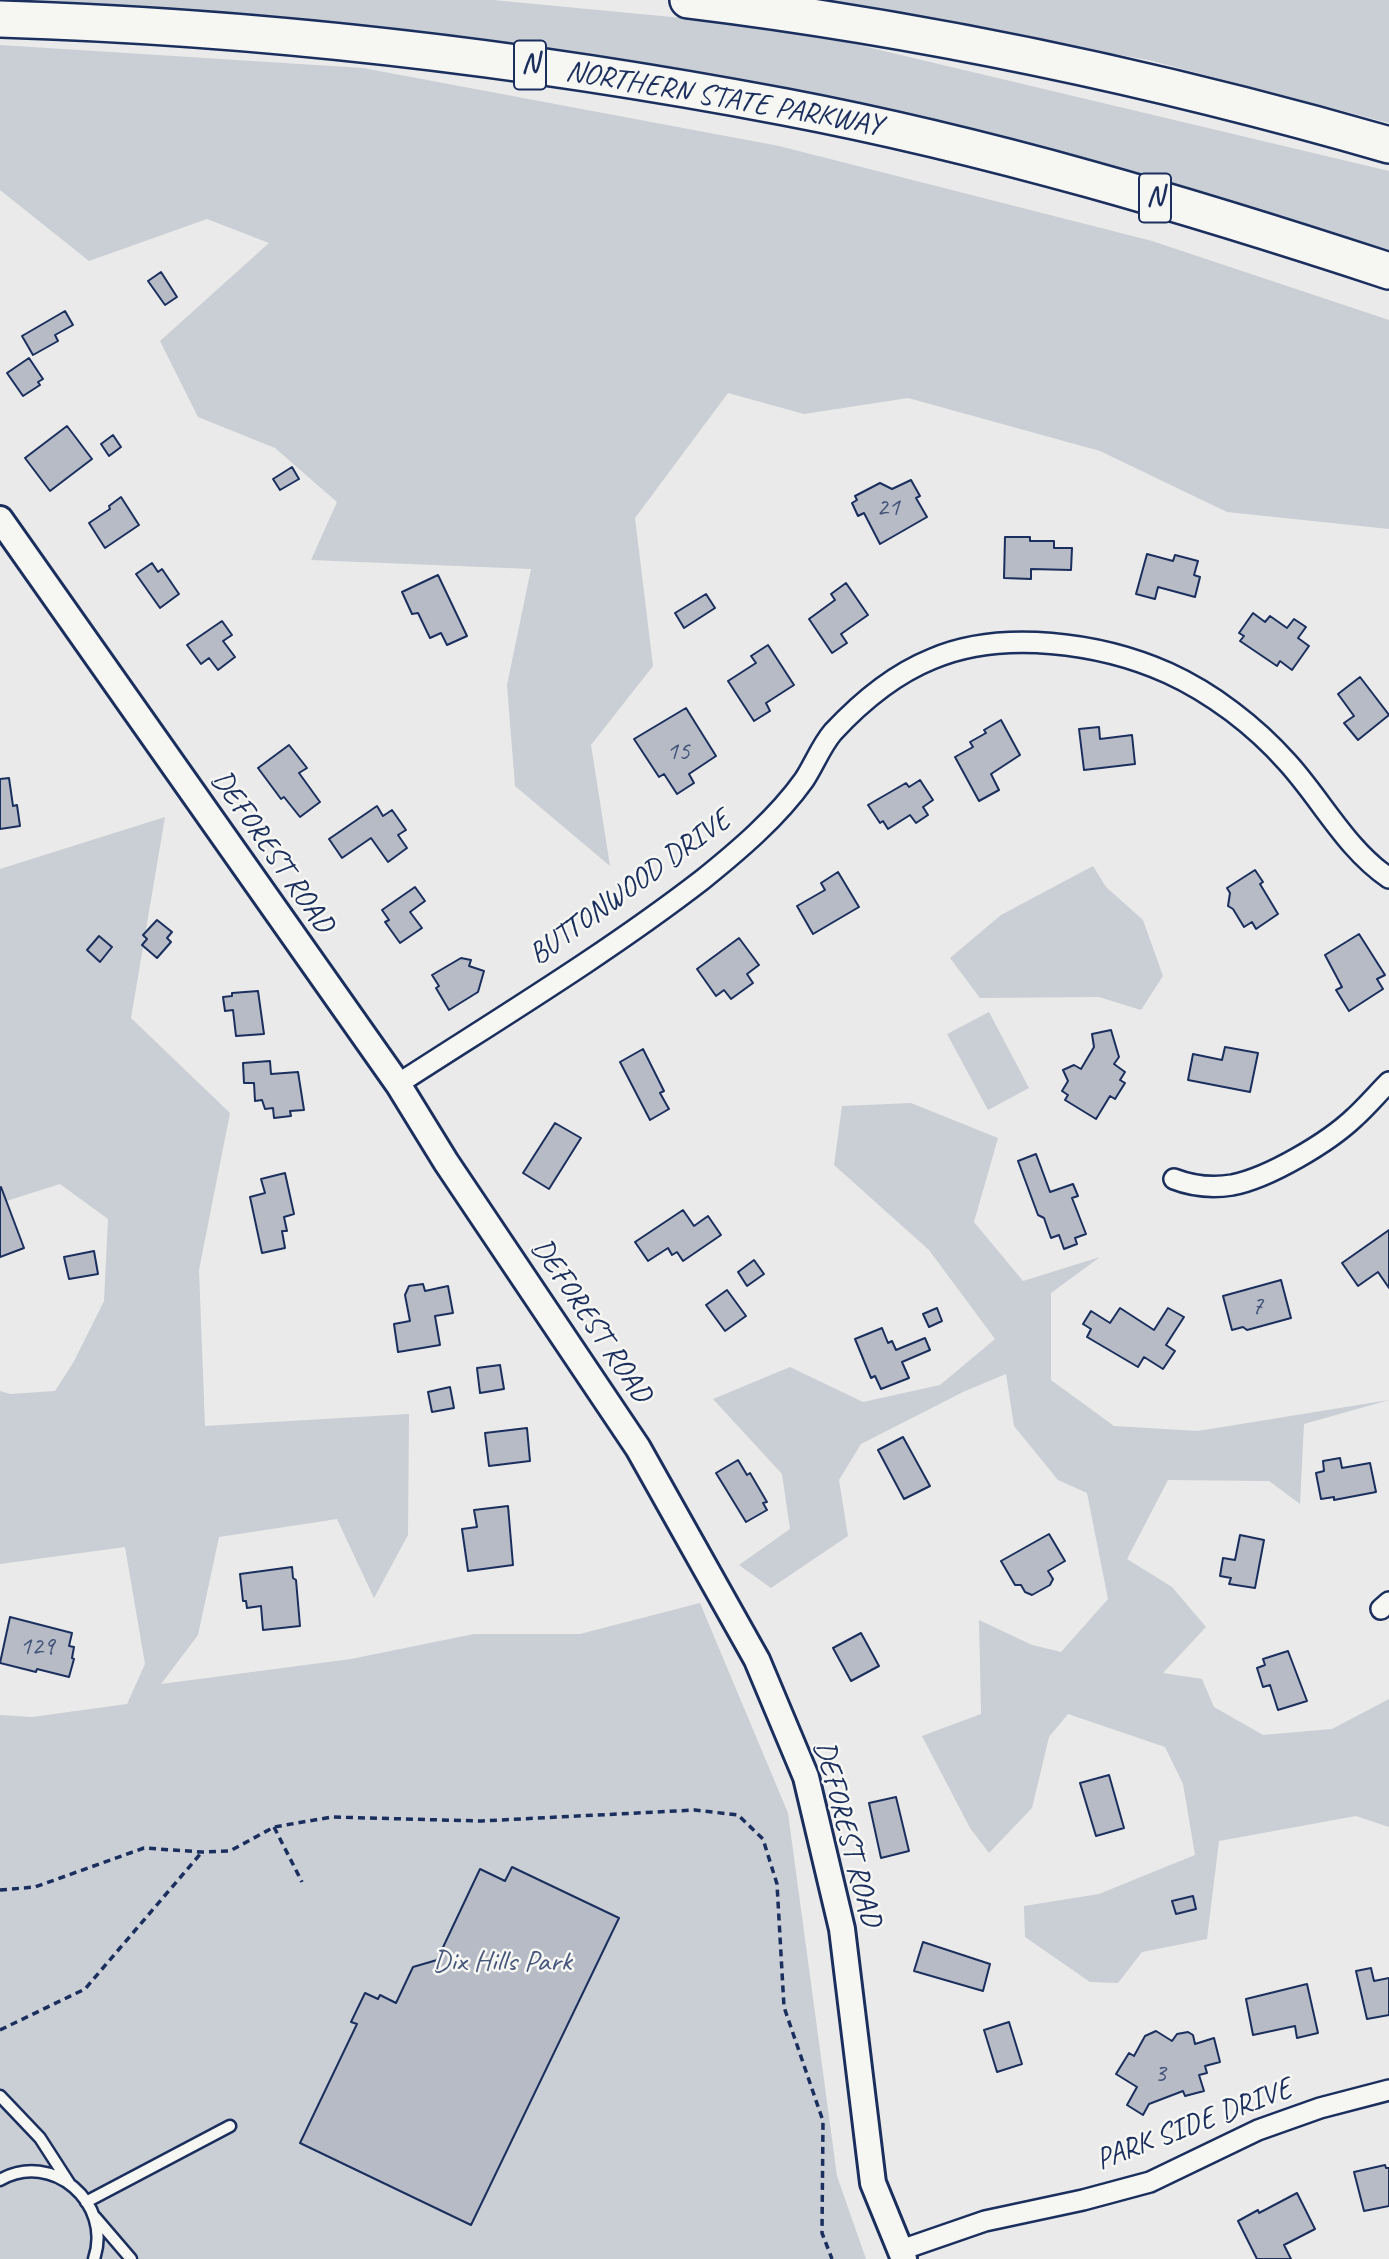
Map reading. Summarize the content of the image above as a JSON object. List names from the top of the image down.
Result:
{
  "streets": {
    "highway": ["N", "NORTHERN STATE PARKWAY"],
    "street": ["DEFOREST ROAD", "BUTTONWOOD DRIVE", "PARK SIDE DRIVE"]
  },
  "crossings": [
    ["DEFOREST ROAD", "BUTTONWOOD DRIVE"],
    ["DEFOREST ROAD", "PARK SIDE DRIVE"]
  ],
  "parks": ["Dix Hills Park"],
  "house_numbers": [
    "21",
    "15",
    "7",
    "129",
    "3"
  ]
}
